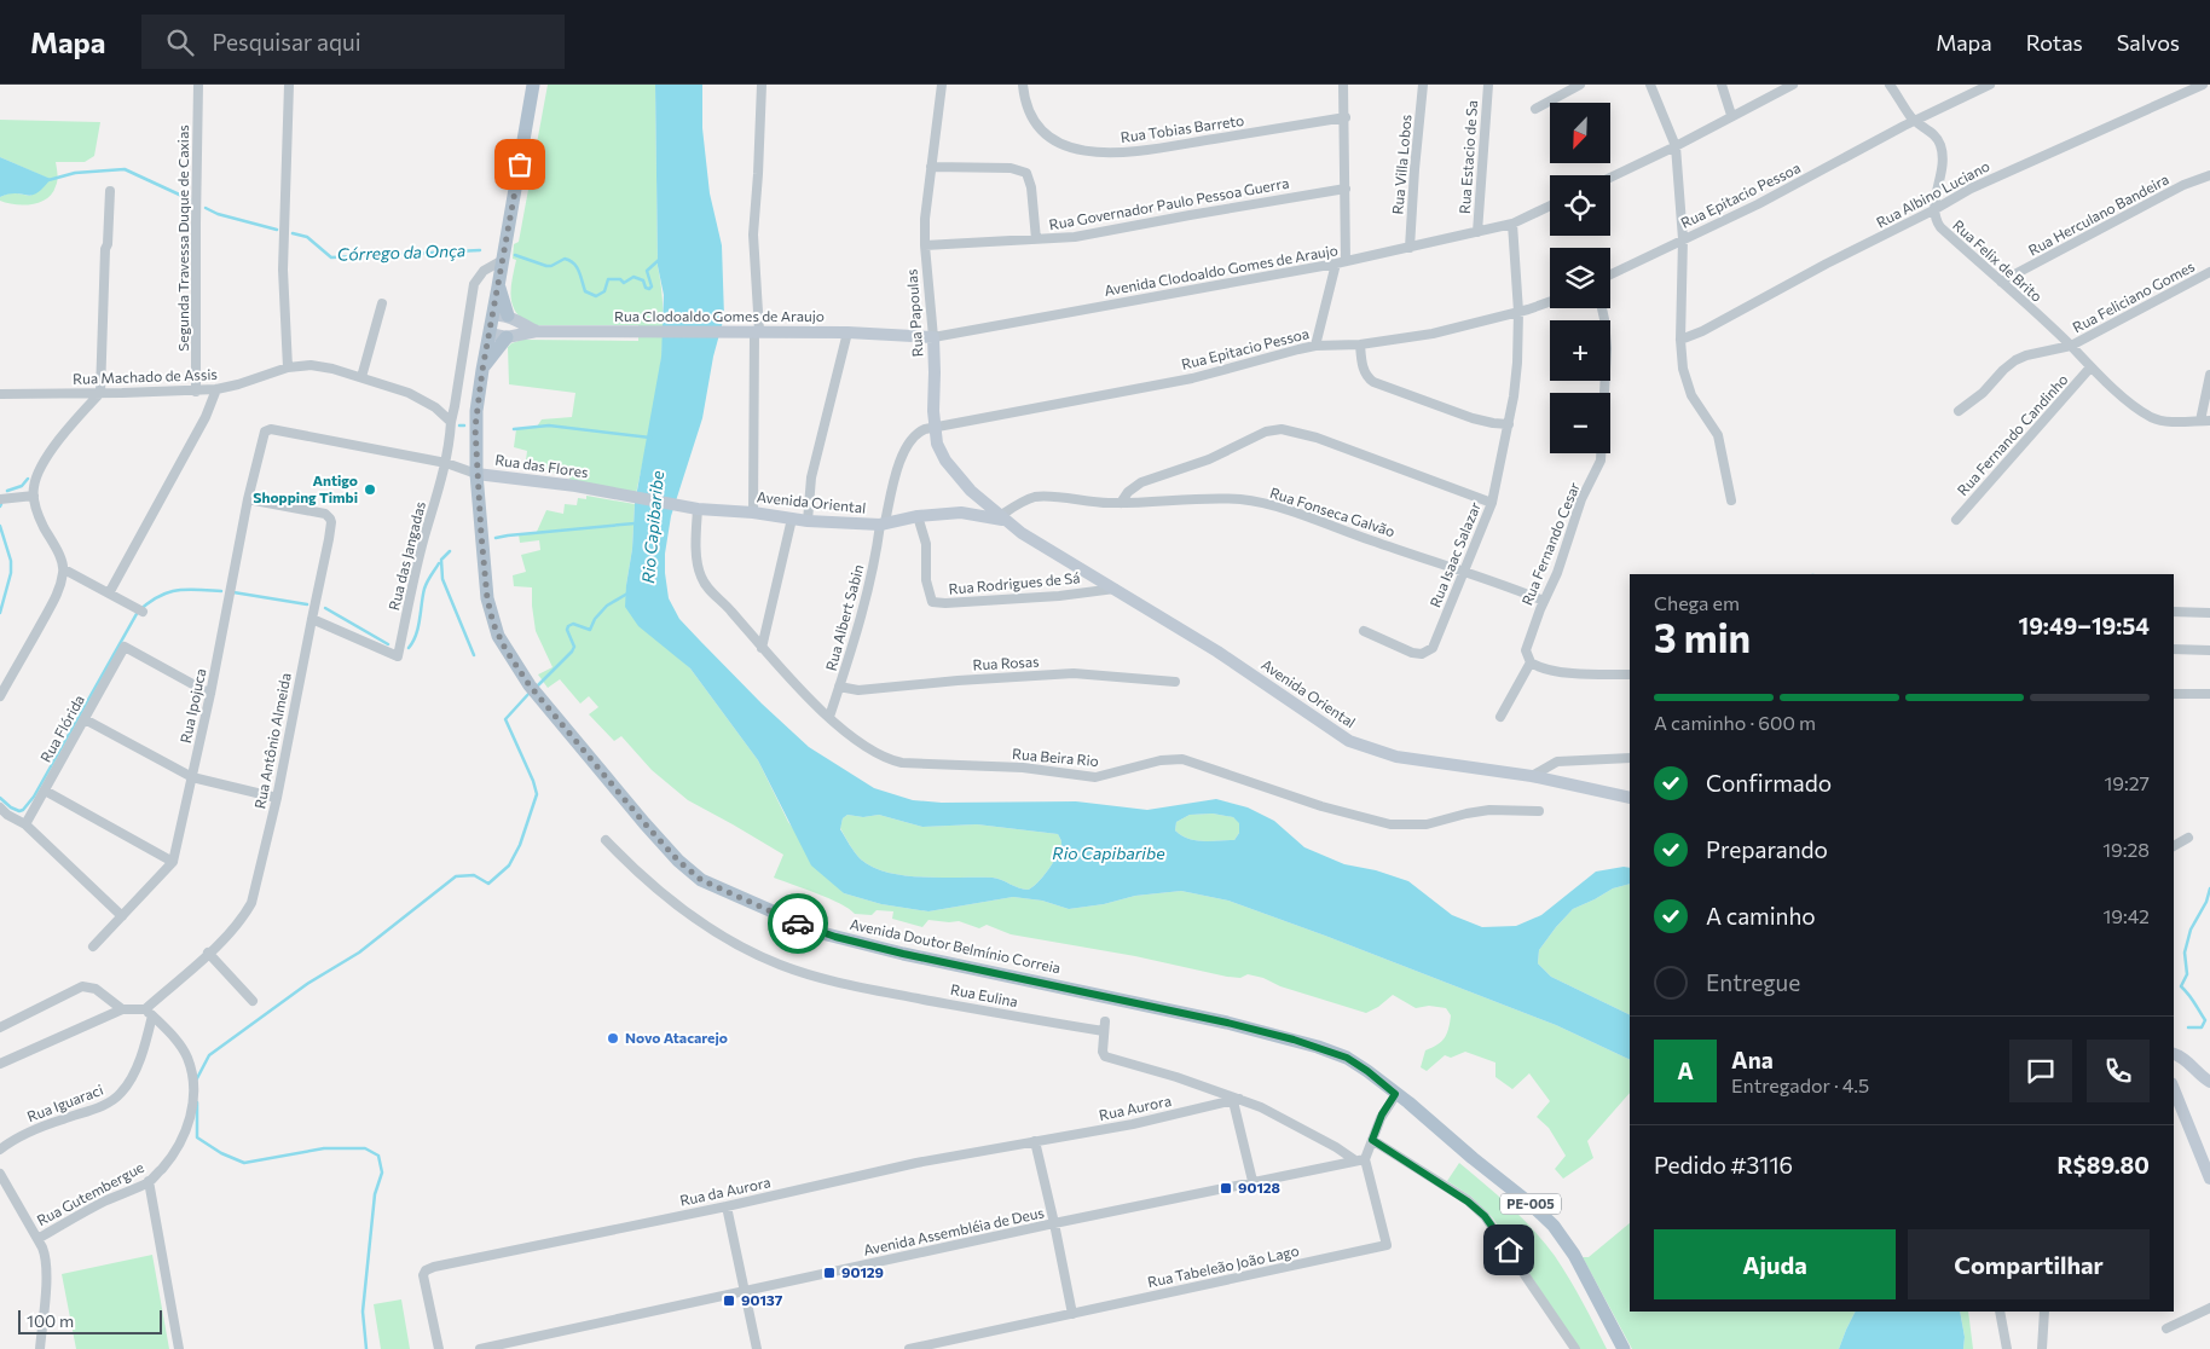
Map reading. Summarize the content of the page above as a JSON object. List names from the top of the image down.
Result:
{
  "streets": {
    "main road": ["Avenida Doutor Belmínio Correia", "PE-005"],
    "street": [
      "Rua Tobias Barreto",
      "Rua Estacio de Sa",
      "Rua Villa Lobos",
      "Rua Albino Luciano",
      "Rua Epitacio Pessoa",
      "Rua Governador Paulo Pessoa Guerra",
      "Rua Herculano Bandeira",
      "Segunda Travessa Duque de Caxias",
      "Rua Felix de Brito",
      "Avenida Clodoaldo Gomes de Araujo",
      "Rua Feliciano Gomes",
      "Rua Papoulas",
      "Rua Clodoaldo Gomes de Araujo",
      "Rua Machado de Assis",
      "Rua Fernando Candinho",
      "Rua das Flores",
      "Avenida Oriental",
      "Rua Fonseca Galvão",
      "Rua Fernando Cesar",
      "Rua Isaac Salazar",
      "Rua das Jangadas",
      "Rua Rodrigues de Sá",
      "Rua Albert Sabin",
      "Rua Rosas",
      "Rua Ipojuca",
      "Rua Flórida",
      "Rua Antônio Almeida",
      "Rua Beira Rio",
      "Rua Eulina",
      "Rua Iguaraci",
      "Rua Aurora",
      "Rua da Aurora",
      "Rua Gutembergue",
      "Avenida Assembléia de Deus",
      "Rua Tabeleão João Lago"
    ]
  },
  "crossings": [
    ["Rua Estacio de Sa", "Avenida Clodoaldo Gomes de Araujo"],
    ["Rua Villa Lobos", "Avenida Clodoaldo Gomes de Araujo"],
    ["Rua Albino Luciano", "Rua Felix de Brito"],
    ["Rua Epitacio Pessoa", "Rua Papoulas"],
    ["Rua Epitacio Pessoa", "Avenida Oriental"],
    ["Rua Epitacio Pessoa", "Rua Isaac Salazar"],
    ["Rua Epitacio Pessoa", "Rua Albert Sabin"],
    ["Rua Governador Paulo Pessoa Guerra", "Rua Papoulas"],
    ["Rua Herculano Bandeira", "Rua Felix de Brito"],
    ["Segunda Travessa Duque de Caxias", "Rua Machado de Assis"],
    ["Rua Felix de Brito", "Rua Feliciano Gomes"],
    ["Rua Felix de Brito", "Rua Fernando Candinho"],
    ["Avenida Clodoaldo Gomes de Araujo", "Rua Papoulas"],
    ["Avenida Clodoaldo Gomes de Araujo", "Rua Clodoaldo Gomes de Araujo"],
    ["Avenida Clodoaldo Gomes de Araujo", "Rua Isaac Salazar"],
    ["Rua Papoulas", "Rua Clodoaldo Gomes de Araujo"],
    ["Rua Papoulas", "Avenida Oriental"],
    ["Rua Papoulas", "Rua Fonseca Galvão"],
    ["Rua das Flores", "Avenida Oriental"],
    ["Rua das Flores", "Rua das Jangadas"],
    ["Rua das Flores", "Rua Ipojuca"],
    ["Rua das Flores", "Rua Beira Rio"],
    ["Rua das Flores", "Avenida Doutor Belmínio Correia"],
    ["Avenida Oriental", "Rua Fonseca Galvão"],
    ["Avenida Oriental", "Rua Rodrigues de Sá"],
    ["Avenida Oriental", "Rua Albert Sabin"],
    ["Avenida Oriental", "Rua Beira Rio"],
    ["Rua Fonseca Galvão", "Rua Fernando Cesar"],
    ["Rua Fonseca Galvão", "Rua Isaac Salazar"],
    ["Rua das Jangadas", "Rua Antônio Almeida"],
    ["Rua Albert Sabin", "Rua Rosas"],
    ["Rua Albert Sabin", "Rua Beira Rio"],
    ["Rua Ipojuca", "Rua Flórida"],
    ["Rua Ipojuca", "Rua Antônio Almeida"],
    ["Rua Antônio Almeida", "Rua Iguaraci"],
    ["Rua Antônio Almeida", "Rua Gutembergue"],
    ["Avenida Doutor Belmínio Correia", "PE-005"],
    ["Rua Eulina", "Rua Aurora"],
    ["Rua Eulina", "Avenida Assembléia de Deus"],
    ["Rua Eulina", "Rua Tabeleão João Lago"],
    ["Rua Iguaraci", "Rua Gutembergue"],
    ["Rua Aurora", "Rua da Aurora"],
    ["Avenida Assembléia de Deus", "Rua Tabeleão João Lago"]
  ],
  "water": ["Córrego da Onça", "Rio Capibaribe"],
  "places": {
    "other": ["Antigo Shopping Timbi", "Novo Atacarejo"],
    "transit": ["90128", "90129", "90137"]
  },
  "scale_bar": "100 m",
  "north": "bottom left",
  "page": {
    "header": "Mapa",
    "search": "Pesquisar aqui",
    "nav": ["Mapa", "Rotas", "Salvos"],
    "map_buttons": ["+", "−"],
    "heading": ["3 min", "Chega em", "19:49–19:54"],
    "panel": [
      "Ana",
      "Entregador · 4.5",
      "Pedido #3116",
      "R$89.80"
    ],
    "bar": "A caminho · 600 m",
    "list": [
      ["Confirmado", "19:27"],
      ["Preparando", "19:28"],
      ["A caminho", "19:42"],
      "Entregue"
    ],
    "round": "A",
    "buttons": ["Ajuda", "Compartilhar"],
    "scale": "100 m"
  }
}
